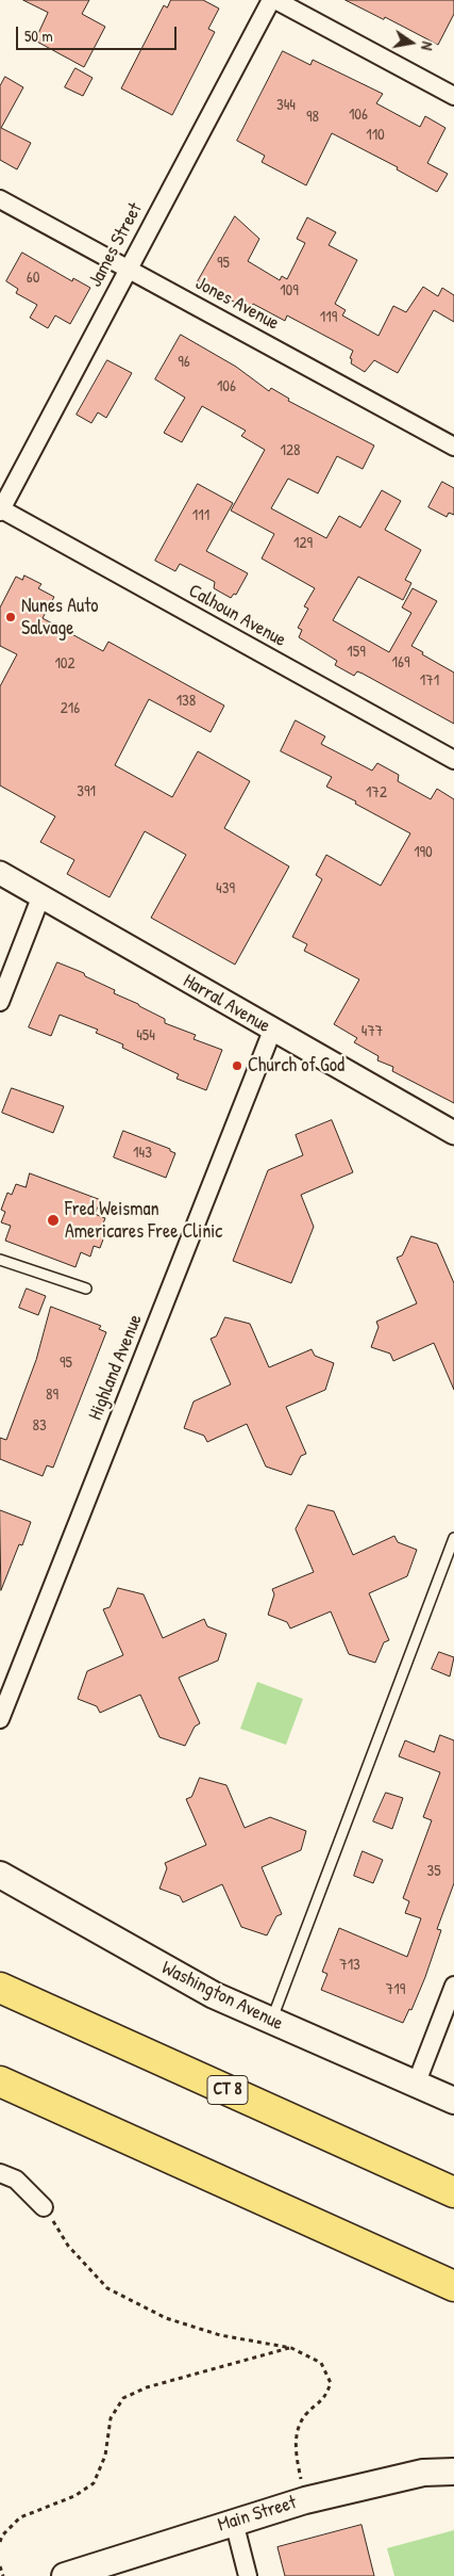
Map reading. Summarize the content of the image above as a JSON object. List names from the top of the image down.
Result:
{
  "streets": {
    "highway": ["CT 8"],
    "main road": ["Washington Avenue", "Main Street"],
    "street": [
      "James Street",
      "Jones Avenue",
      "Calhoun Avenue",
      "Harral Avenue",
      "Highland Avenue"
    ]
  },
  "crossings": [
    ["James Street", "Jones Avenue"],
    ["James Street", "Calhoun Avenue"],
    ["Harral Avenue", "Highland Avenue"]
  ],
  "places": ["Nunes Auto Salvage", "Church of God", "Fred Weisman Americares Free Clinic"],
  "house_numbers": [
    "344",
    "106",
    "98",
    "110",
    "95",
    "60",
    "109",
    "119",
    "96",
    "106",
    "128",
    "111",
    "129",
    "159",
    "169",
    "102",
    "171",
    "138",
    "216",
    "391",
    "172",
    "190",
    "439",
    "477",
    "454",
    "143",
    "95",
    "89",
    "83",
    "35",
    "713",
    "719"
  ],
  "scale_bar": "50 m",
  "north": "right"
}
